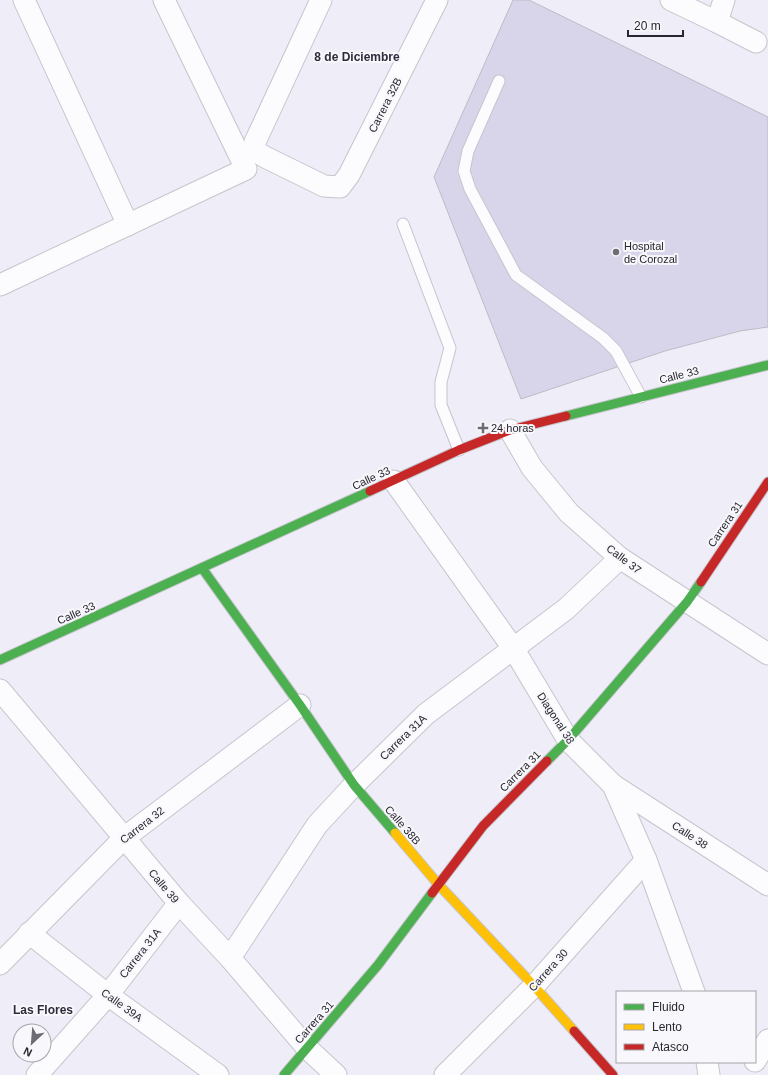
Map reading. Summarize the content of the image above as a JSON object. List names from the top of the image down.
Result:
{
  "streets": {
    "street": [
      "Carrera 32B",
      "Calle 33",
      "Carrera 31",
      "Calle 37",
      "Diagonal 38",
      "Carrera 31A",
      "Carrera 32",
      "Calle 38B",
      "Calle 38",
      "Calle 39",
      "Carrera 30",
      "Calle 39A"
    ]
  },
  "crossings": [
    ["Calle 33", "Calle 37"],
    ["Calle 33", "Diagonal 38"],
    ["Calle 33", "Calle 38B"],
    ["Carrera 31", "Calle 37"],
    ["Carrera 31", "Diagonal 38"],
    ["Carrera 31", "Calle 38B"],
    ["Carrera 31", "Calle 39"],
    ["Calle 37", "Carrera 31A"],
    ["Diagonal 38", "Carrera 31A"],
    ["Diagonal 38", "Calle 38"],
    ["Diagonal 38", "Carrera 30"],
    ["Carrera 31A", "Calle 38B"],
    ["Carrera 31A", "Calle 39"],
    ["Carrera 31A", "Calle 39A"],
    ["Carrera 32", "Calle 38B"],
    ["Carrera 32", "Calle 39"],
    ["Carrera 32", "Calle 39A"],
    ["Calle 38B", "Carrera 30"]
  ],
  "districts": ["8 de Diciembre", "Las Flores"],
  "places": {
    "other": ["Hospital de Corozal"],
    "health": ["24 horas"]
  },
  "legend": ["Fluido", "Lento", "Atasco"],
  "scale_bar": "20 m",
  "north": "bottom left"
}
